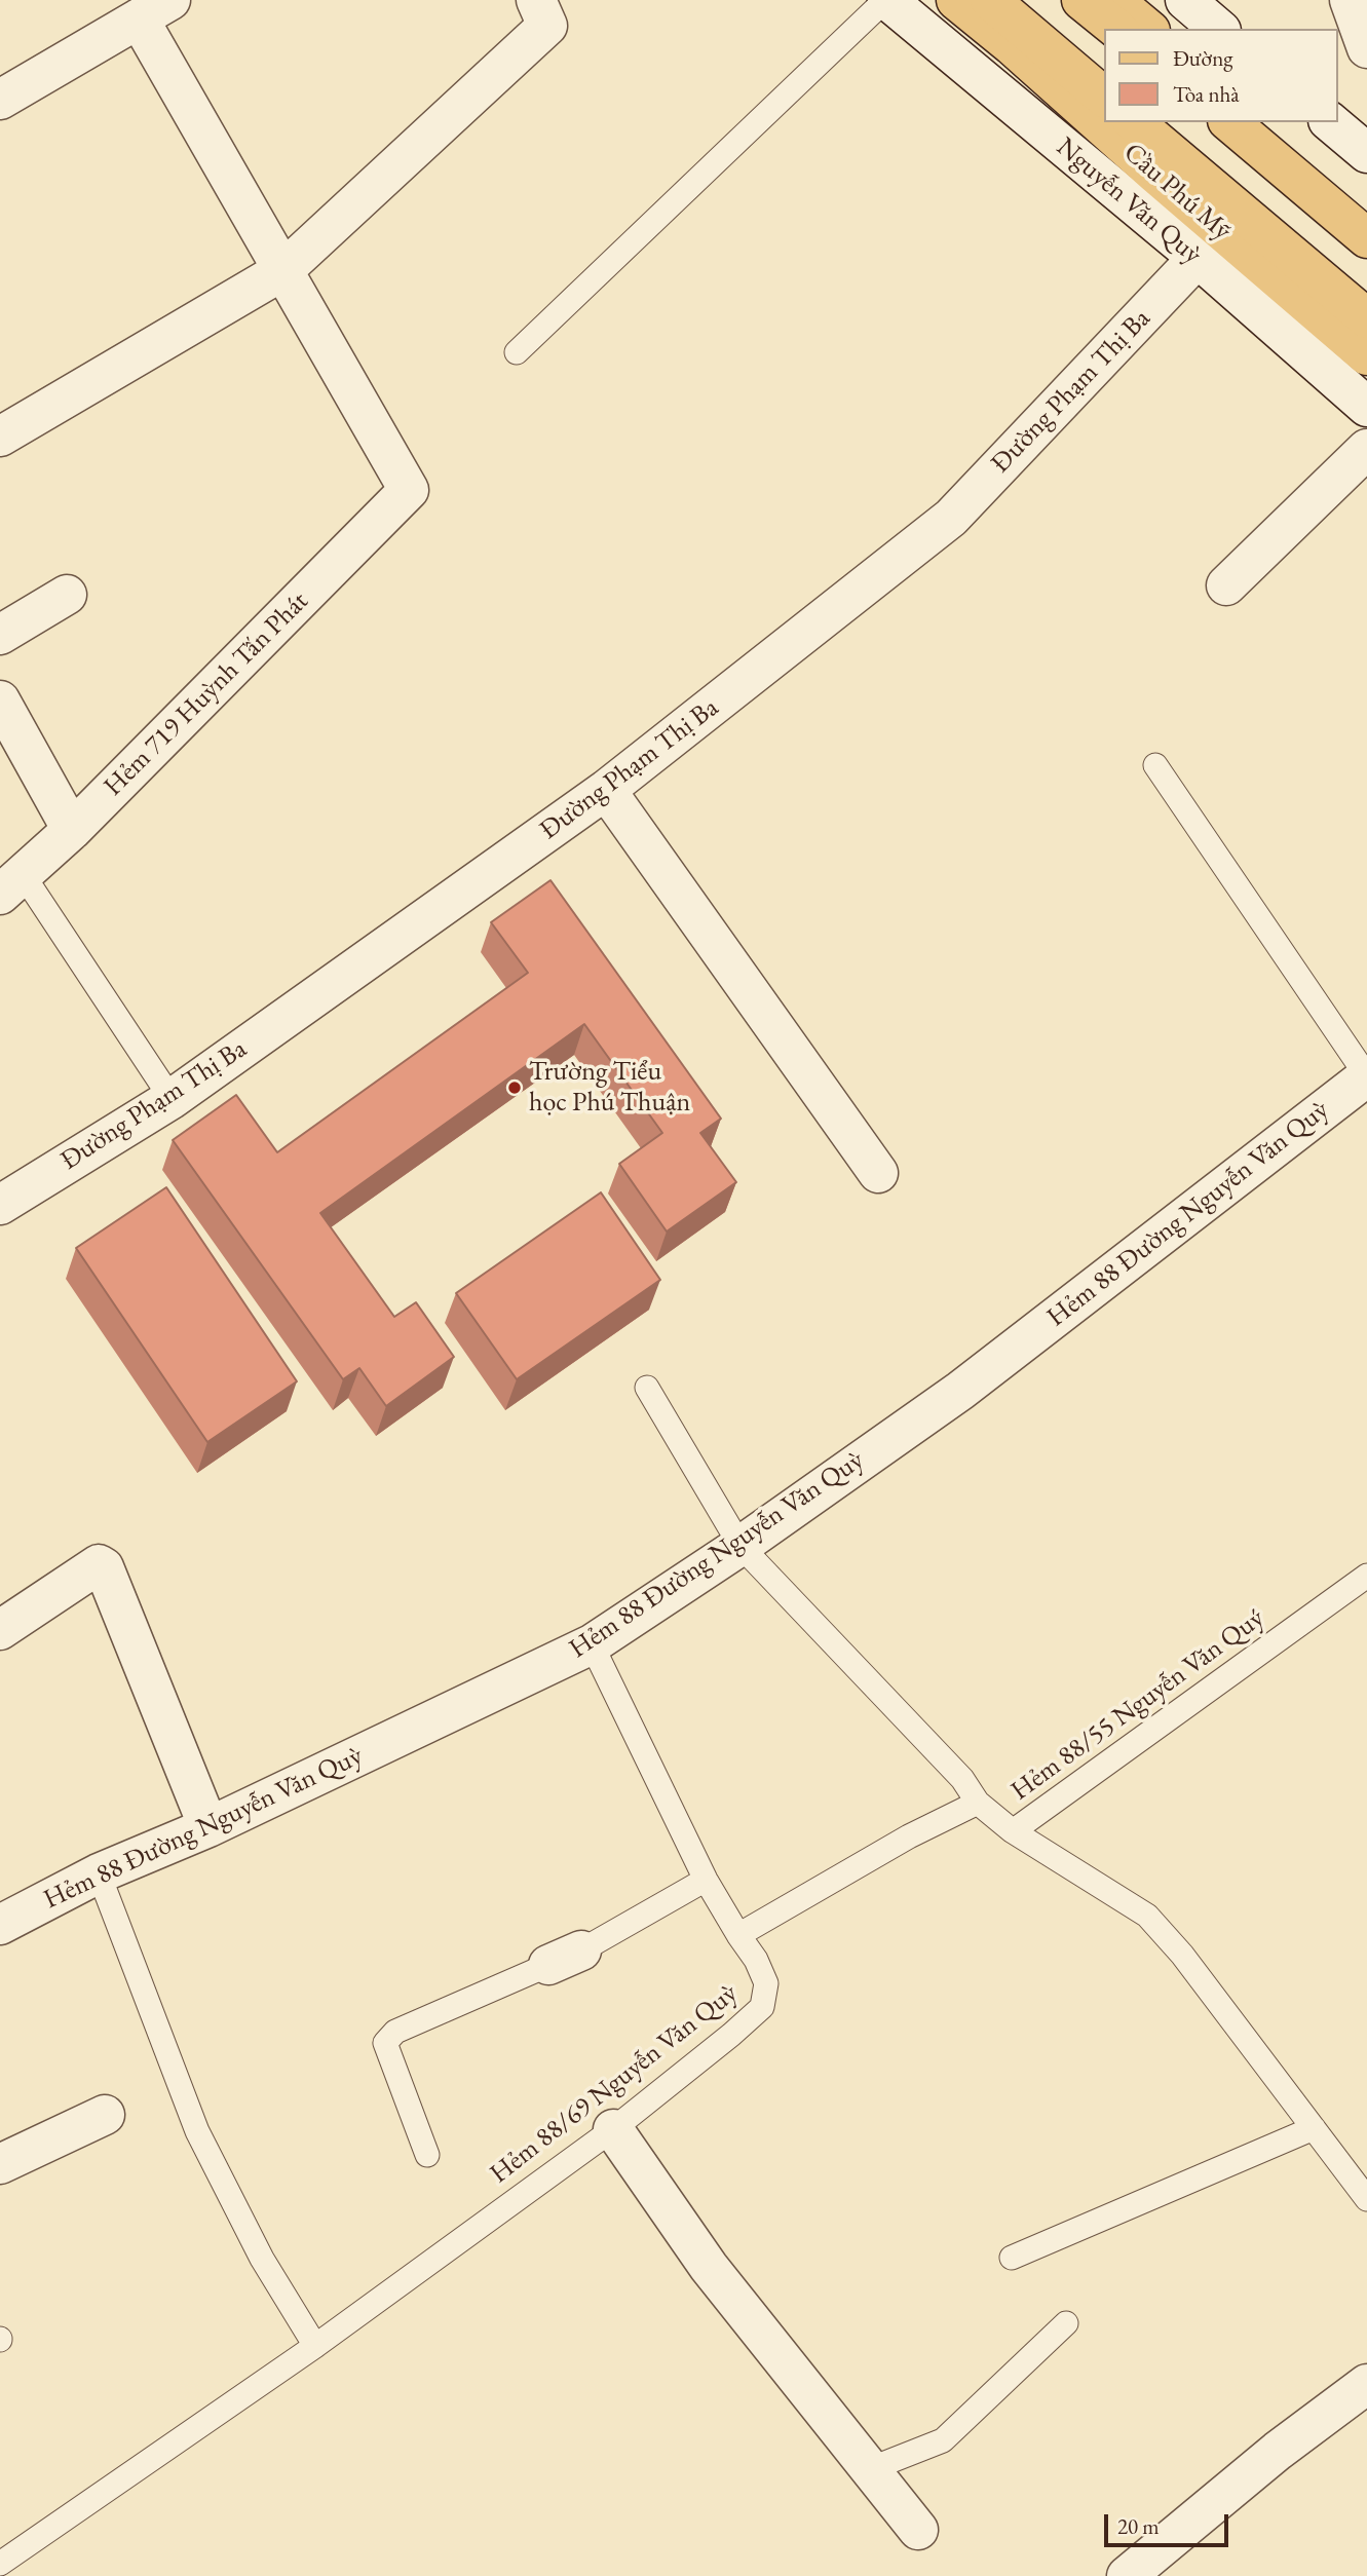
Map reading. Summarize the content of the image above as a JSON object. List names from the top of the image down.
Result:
{
  "streets": {
    "main road": ["Cầu Phú Mỹ"],
    "street": [
      "Nguyễn Văn Quỳ",
      "Đường Phạm Thị Ba",
      "Hẻm 719 Huỳnh Tấn Phát",
      "Hẻm 88 Đường Nguyễn Văn Quỳ"
    ],
    "lane": ["Hẻm 88/55 Nguyễn Văn Quý", "Hẻm 88/69 Nguyễn Văn Quỳ"]
  },
  "crossings": [
    ["Nguyễn Văn Quỳ", "Đường Phạm Thị Ba"],
    ["Hẻm 88 Đường Nguyễn Văn Quỳ", "Hẻm 88/69 Nguyễn Văn Quỳ"]
  ],
  "places": ["Trường Tiểu học Phú Thuận"],
  "legend": ["Đường", "Tòa nhà"],
  "scale_bar": "20 m"
}
